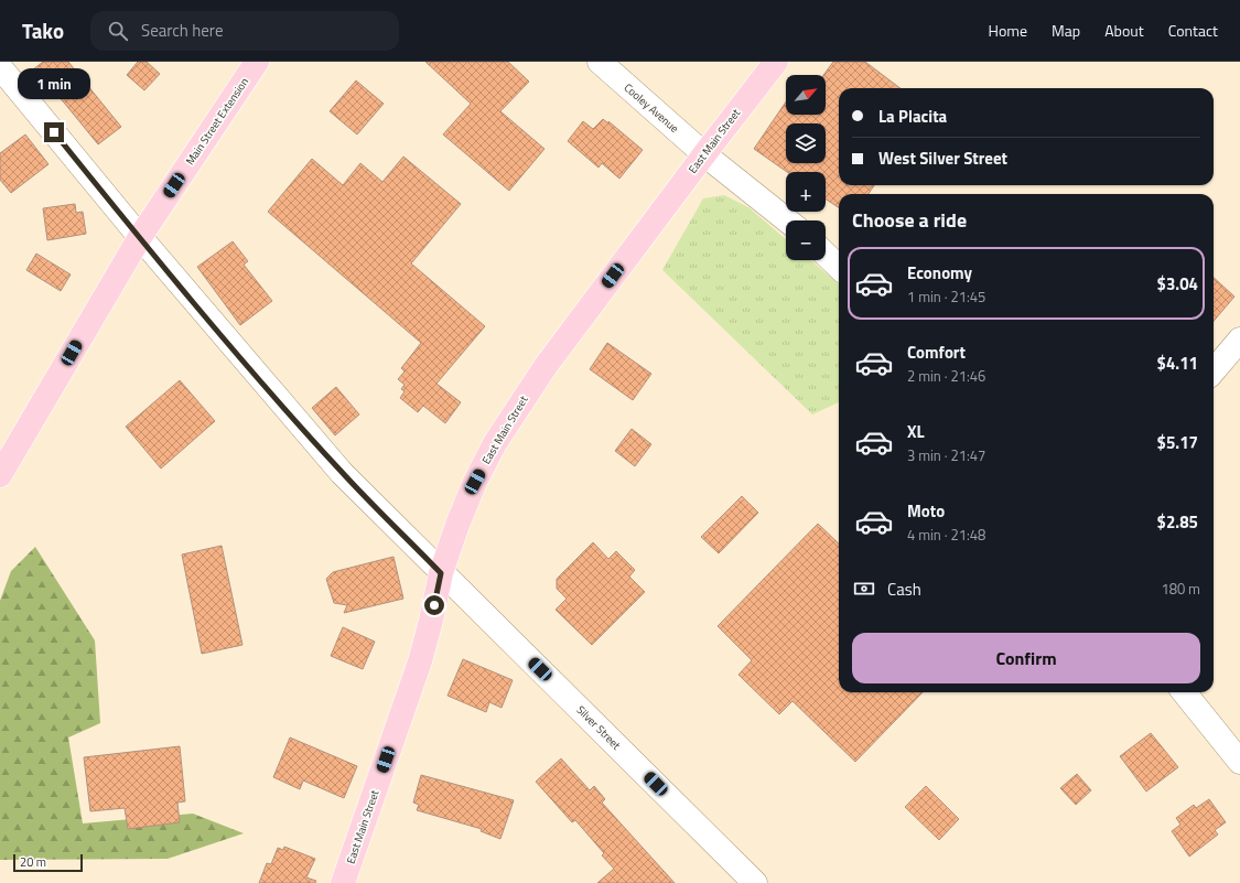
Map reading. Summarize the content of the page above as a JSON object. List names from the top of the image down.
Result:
{
  "streets": {
    "main road": ["Main Street Extension", "East Main Street"],
    "street": ["Cooley Avenue", "Silver Street"]
  },
  "crossings": [
    ["Cooley Avenue", "East Main Street"],
    ["Main Street Extension", "Silver Street"],
    ["East Main Street", "Silver Street"]
  ],
  "scale_bar": "20 m",
  "north": "top right",
  "page": {
    "header": "Tako",
    "search": "Search here",
    "nav": [
      "Home",
      "Map",
      "About",
      "Contact"
    ],
    "bubble": "1 min",
    "map_buttons": ["+", "−"],
    "banner": ["La Placita", "West Silver Street"],
    "heading": "Choose a ride",
    "list": [
      {
        "name": "Economy",
        "note": "1 min · 21:45",
        "value": "$3.04"
      },
      {
        "name": "Comfort",
        "note": "2 min · 21:46",
        "value": "$4.11"
      },
      {
        "name": "XL",
        "note": "3 min · 21:47",
        "value": "$5.17"
      },
      {
        "name": "Moto",
        "note": "4 min · 21:48",
        "value": "$2.85"
      }
    ],
    "pay": ["Cash", "180 m"],
    "buttons": "Confirm",
    "scale": "20 m"
  }
}
